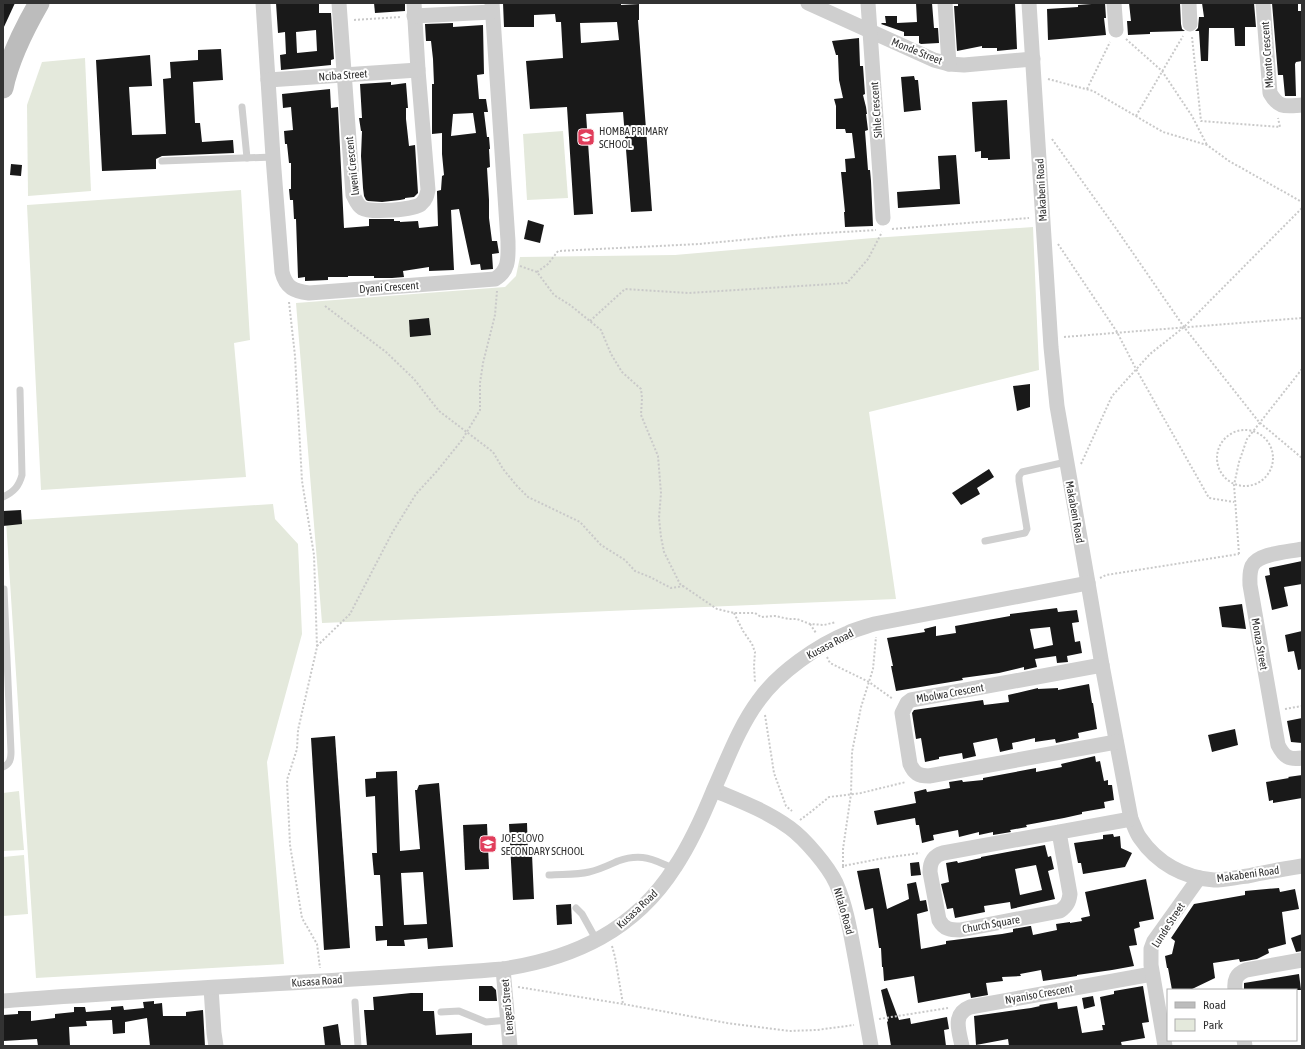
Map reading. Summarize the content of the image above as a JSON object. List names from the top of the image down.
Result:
{
  "streets": {
    "street": [
      "Monde Street",
      "Mkonto Crescent",
      "Nciba Street",
      "Sihle Crescent",
      "Lweni Crescent",
      "Makabeni Road",
      "Dyani Crescent",
      "Kusasa Road",
      "Monza Street",
      "Mbolwa Crescent",
      "Ntlalo Road",
      "Church Square",
      "Lunde Street",
      "Nyaniso Crescent",
      "Lengezi Street"
    ]
  },
  "crossings": [
    ["Monde Street", "Sihle Crescent"],
    ["Monde Street", "Makabeni Road"],
    ["Nciba Street", "Lweni Crescent"],
    ["Makabeni Road", "Kusasa Road"],
    ["Makabeni Road", "Mbolwa Crescent"],
    ["Makabeni Road", "Lunde Street"],
    ["Kusasa Road", "Ntlalo Road"],
    ["Kusasa Road", "Lengezi Street"],
    ["Lunde Street", "Nyaniso Crescent"]
  ],
  "places": {
    "school or university": ["HOMBA PRIMARY SCHOOL", "JOE SLOVO SECONDARY SCHOOL"]
  },
  "legend": ["Road", "Park"]
}
